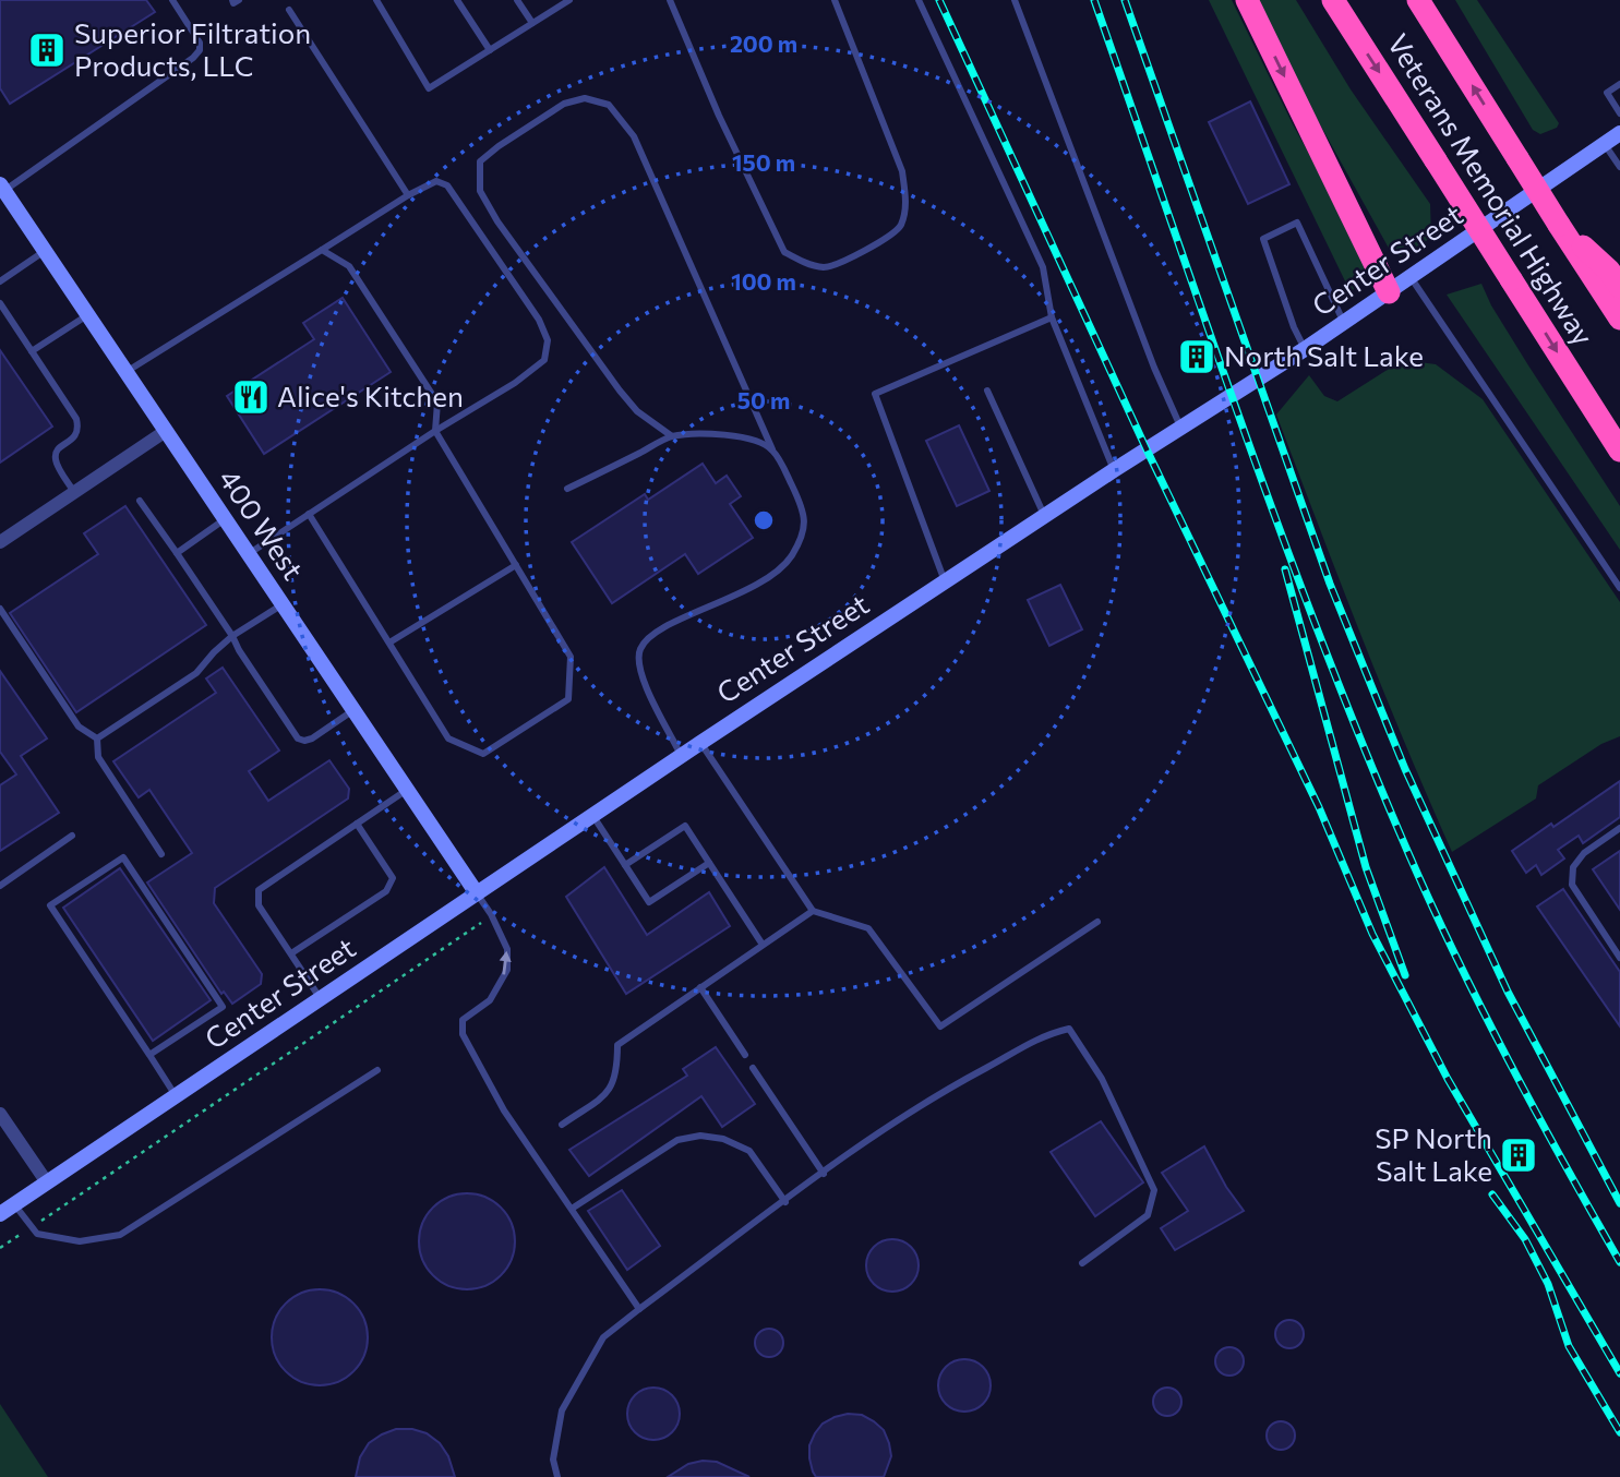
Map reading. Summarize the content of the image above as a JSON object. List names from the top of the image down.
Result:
{
  "streets": {
    "highway": ["Veterans Memorial Highway"],
    "main road": ["Center Street", "400 West"]
  },
  "crossings": [
    ["Center Street", "400 West"]
  ],
  "places": {
    "building": ["Superior Filtration Products, LLC", "North Salt Lake", "SP North Salt Lake"],
    "restaurant": ["Alice's Kitchen"]
  },
  "rings": [
    "200 m",
    "150 m",
    "100 m",
    "50 m"
  ]
}
